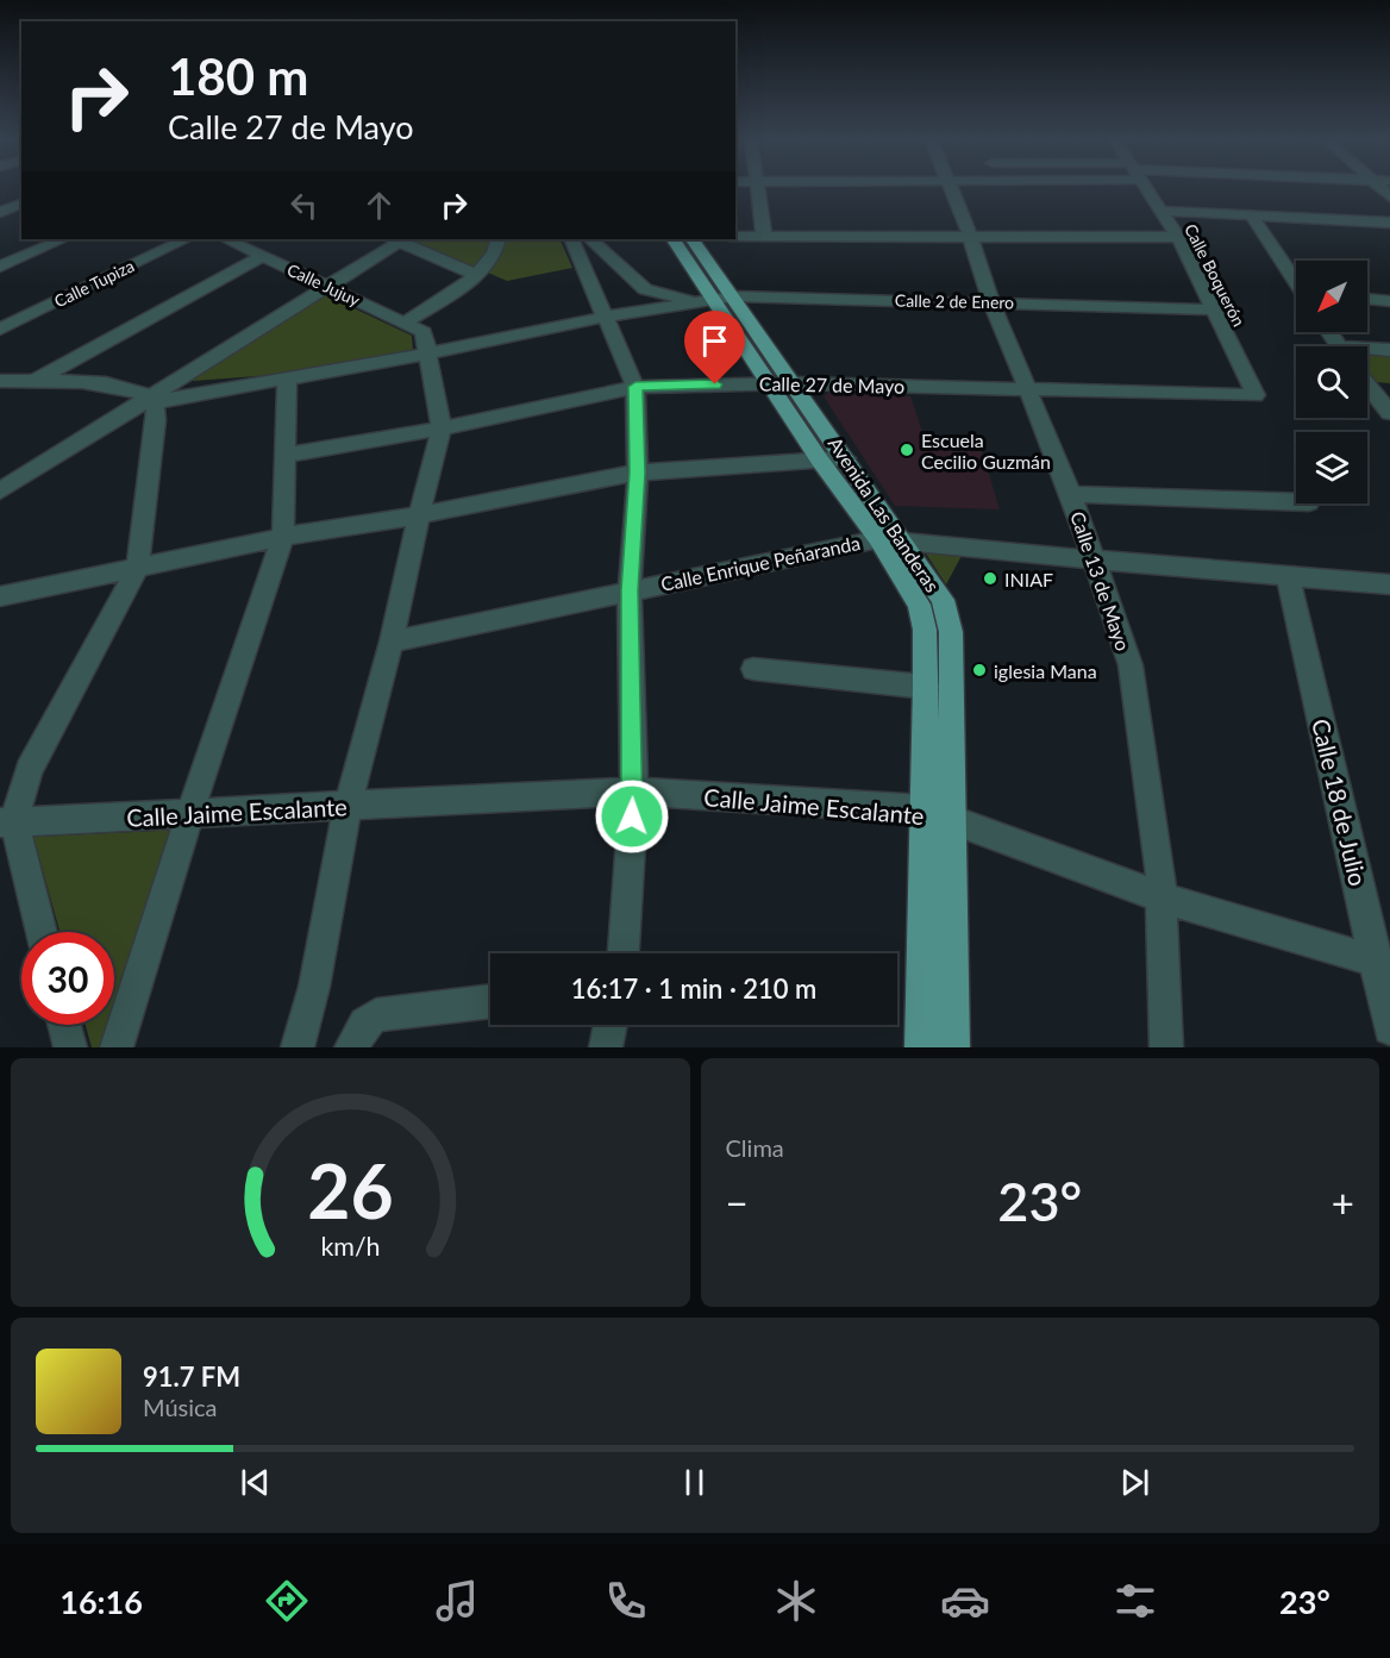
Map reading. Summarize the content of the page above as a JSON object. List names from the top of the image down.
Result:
{
  "streets": {
    "main road": ["Avenida Las Banderas"],
    "street": [
      "Calle Boquerón",
      "Calle Tupiza",
      "Calle Jujuy",
      "Calle 2 de Enero",
      "Calle 27 de Mayo",
      "Calle Enrique Peñaranda",
      "Calle 13 de Mayo",
      "Calle 18 de Julio",
      "Calle Jaime Escalante"
    ]
  },
  "crossings": [
    ["Calle Boquerón", "Calle 2 de Enero"],
    ["Calle Boquerón", "Calle 27 de Mayo"],
    ["Calle 2 de Enero", "Avenida Las Banderas"],
    ["Calle 2 de Enero", "Calle 13 de Mayo"],
    ["Calle 27 de Mayo", "Avenida Las Banderas"],
    ["Calle 27 de Mayo", "Calle 13 de Mayo"],
    ["Avenida Las Banderas", "Calle Enrique Peñaranda"],
    ["Avenida Las Banderas", "Calle Jaime Escalante"],
    ["Calle Enrique Peñaranda", "Calle 13 de Mayo"],
    ["Calle Enrique Peñaranda", "Calle 18 de Julio"],
    ["Calle 13 de Mayo", "Calle Jaime Escalante"],
    ["Calle 18 de Julio", "Calle Jaime Escalante"]
  ],
  "places": ["Escuela Cecilio Guzmán", "INIAF", "iglesia Mana"],
  "north": "bottom left",
  "page": {
    "turn": ["180 m", "Calle 27 de Mayo"],
    "limit": "30",
    "trip": "16:17 · 1 min · 210 m",
    "tile": "Clima",
    "heat": ["−", "23°", "+"],
    "song": ["91.7 FM", "Música"],
    "tabs": ["16:16", "23°"],
    "gauge": ["26", "km/h"]
  }
}
